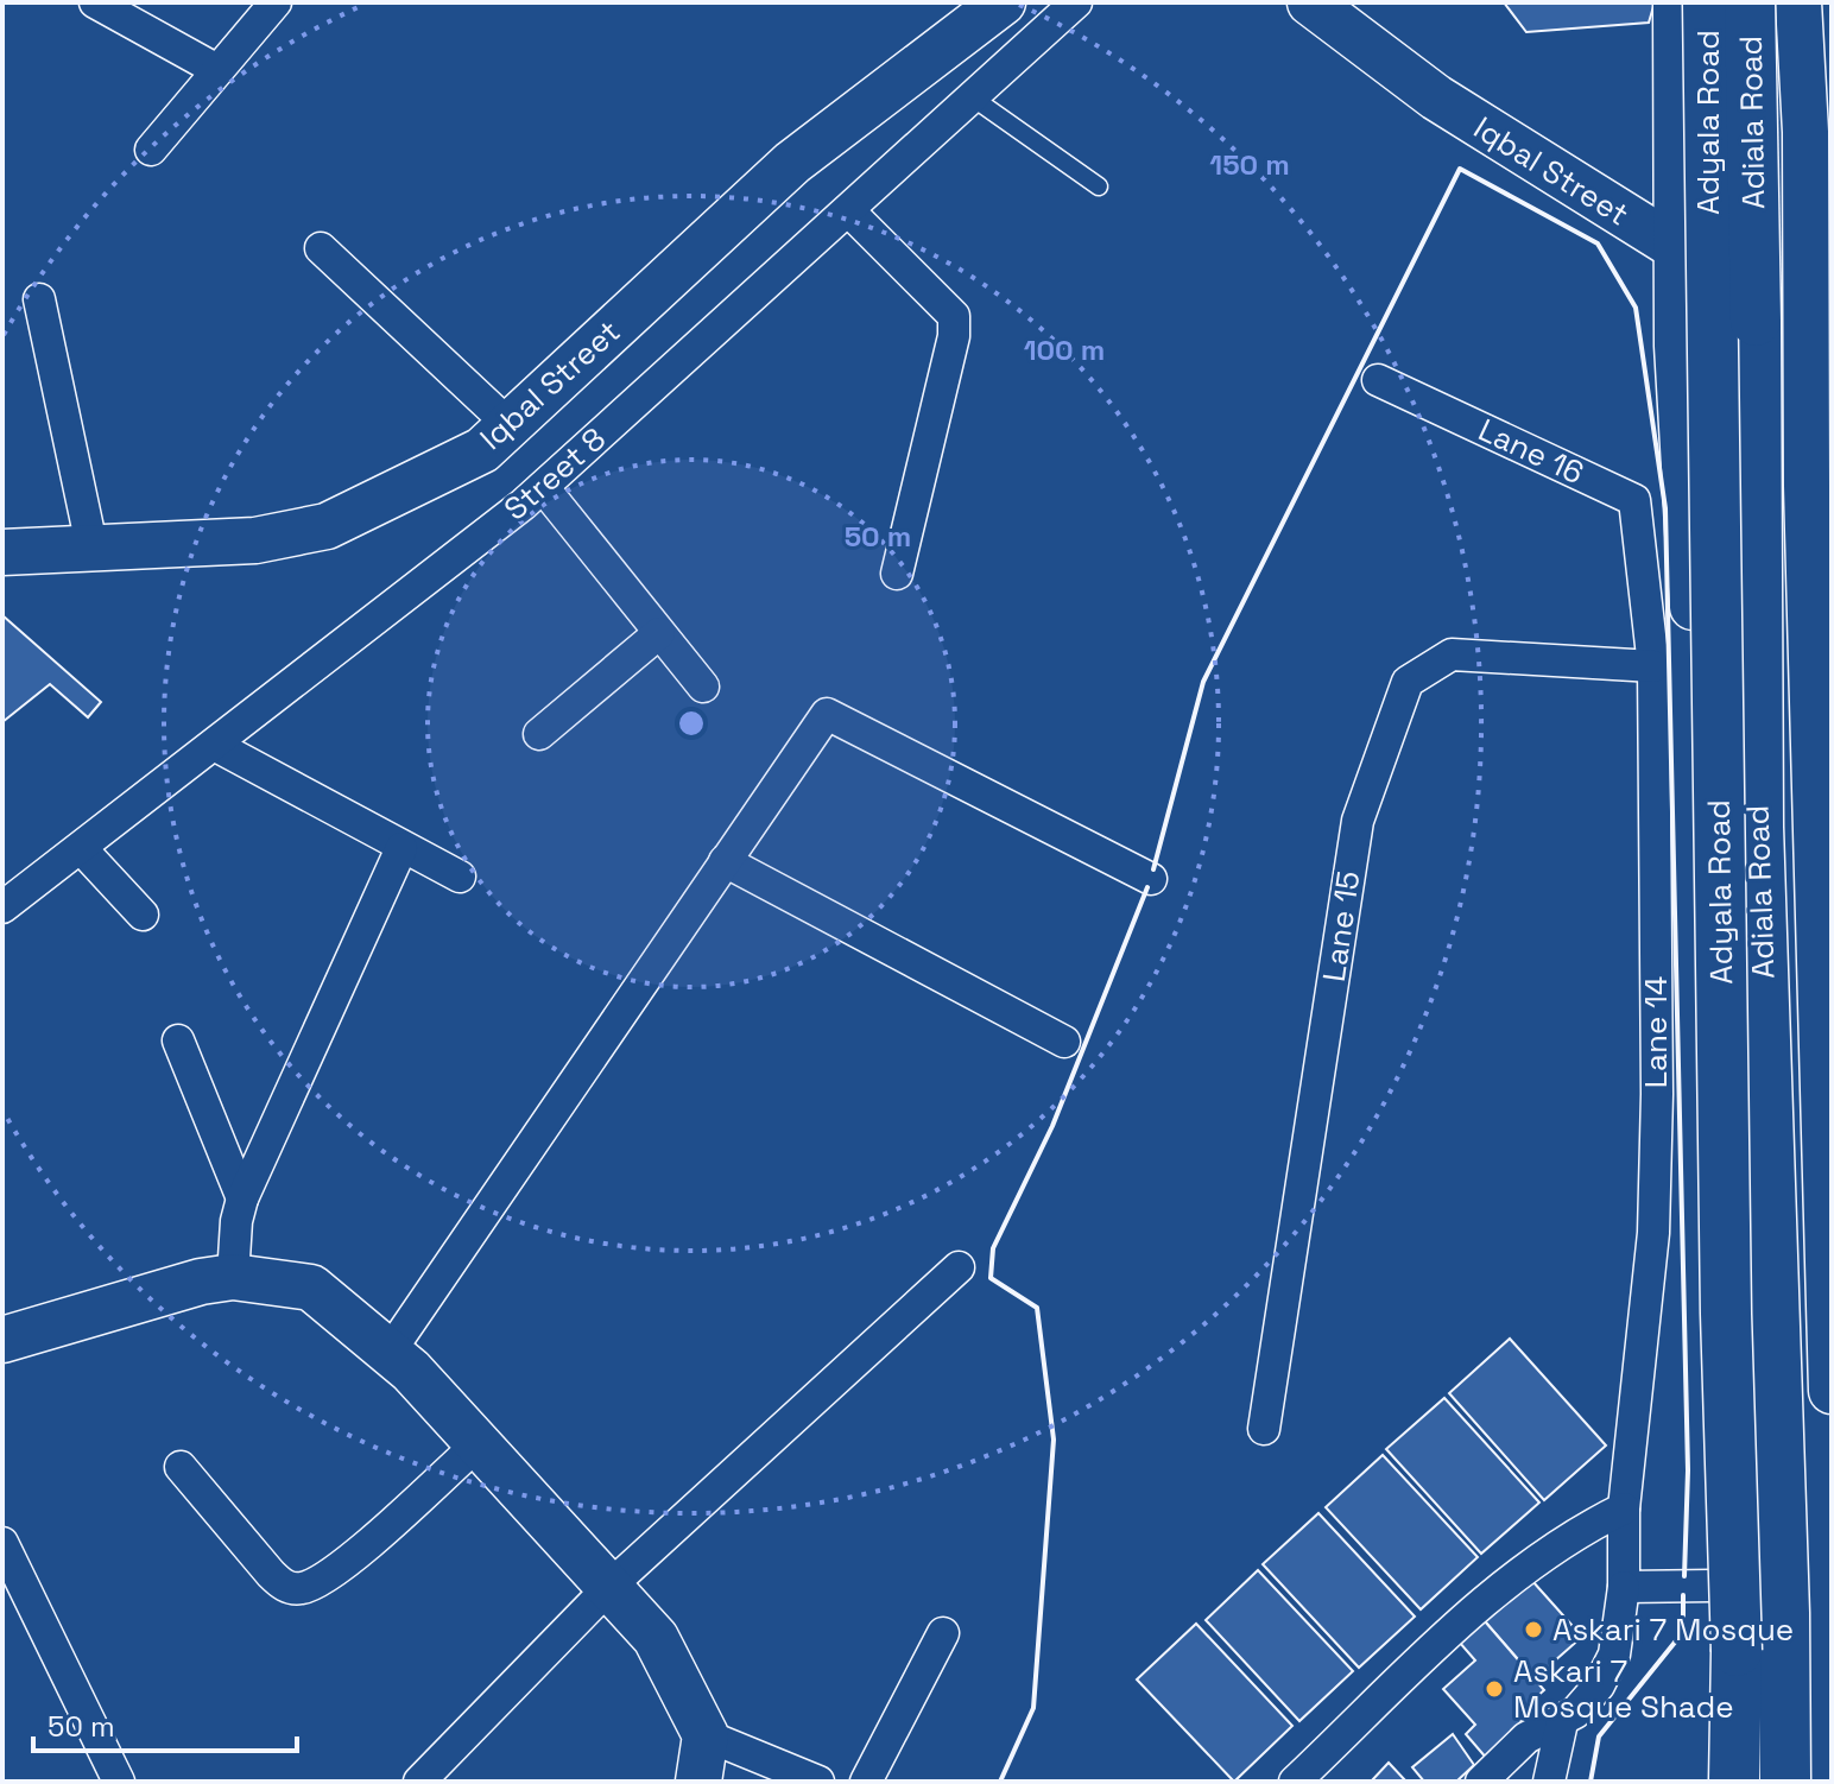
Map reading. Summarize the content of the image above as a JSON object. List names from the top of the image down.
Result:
{
  "streets": {
    "main road": ["Adyala Road", "Adiala Road"],
    "street": [
      "Iqbal Street",
      "Lane 16",
      "Street 8",
      "Lane 15",
      "Lane 14"
    ]
  },
  "crossings": [
    ["Lane 16", "Lane 14"],
    ["Lane 15", "Lane 14"]
  ],
  "places": ["Askari 7 Mosque", "Askari 7 Mosque Shade"],
  "scale_bar": "50 m",
  "rings": ["150 m", "100 m", "50 m"]
}
